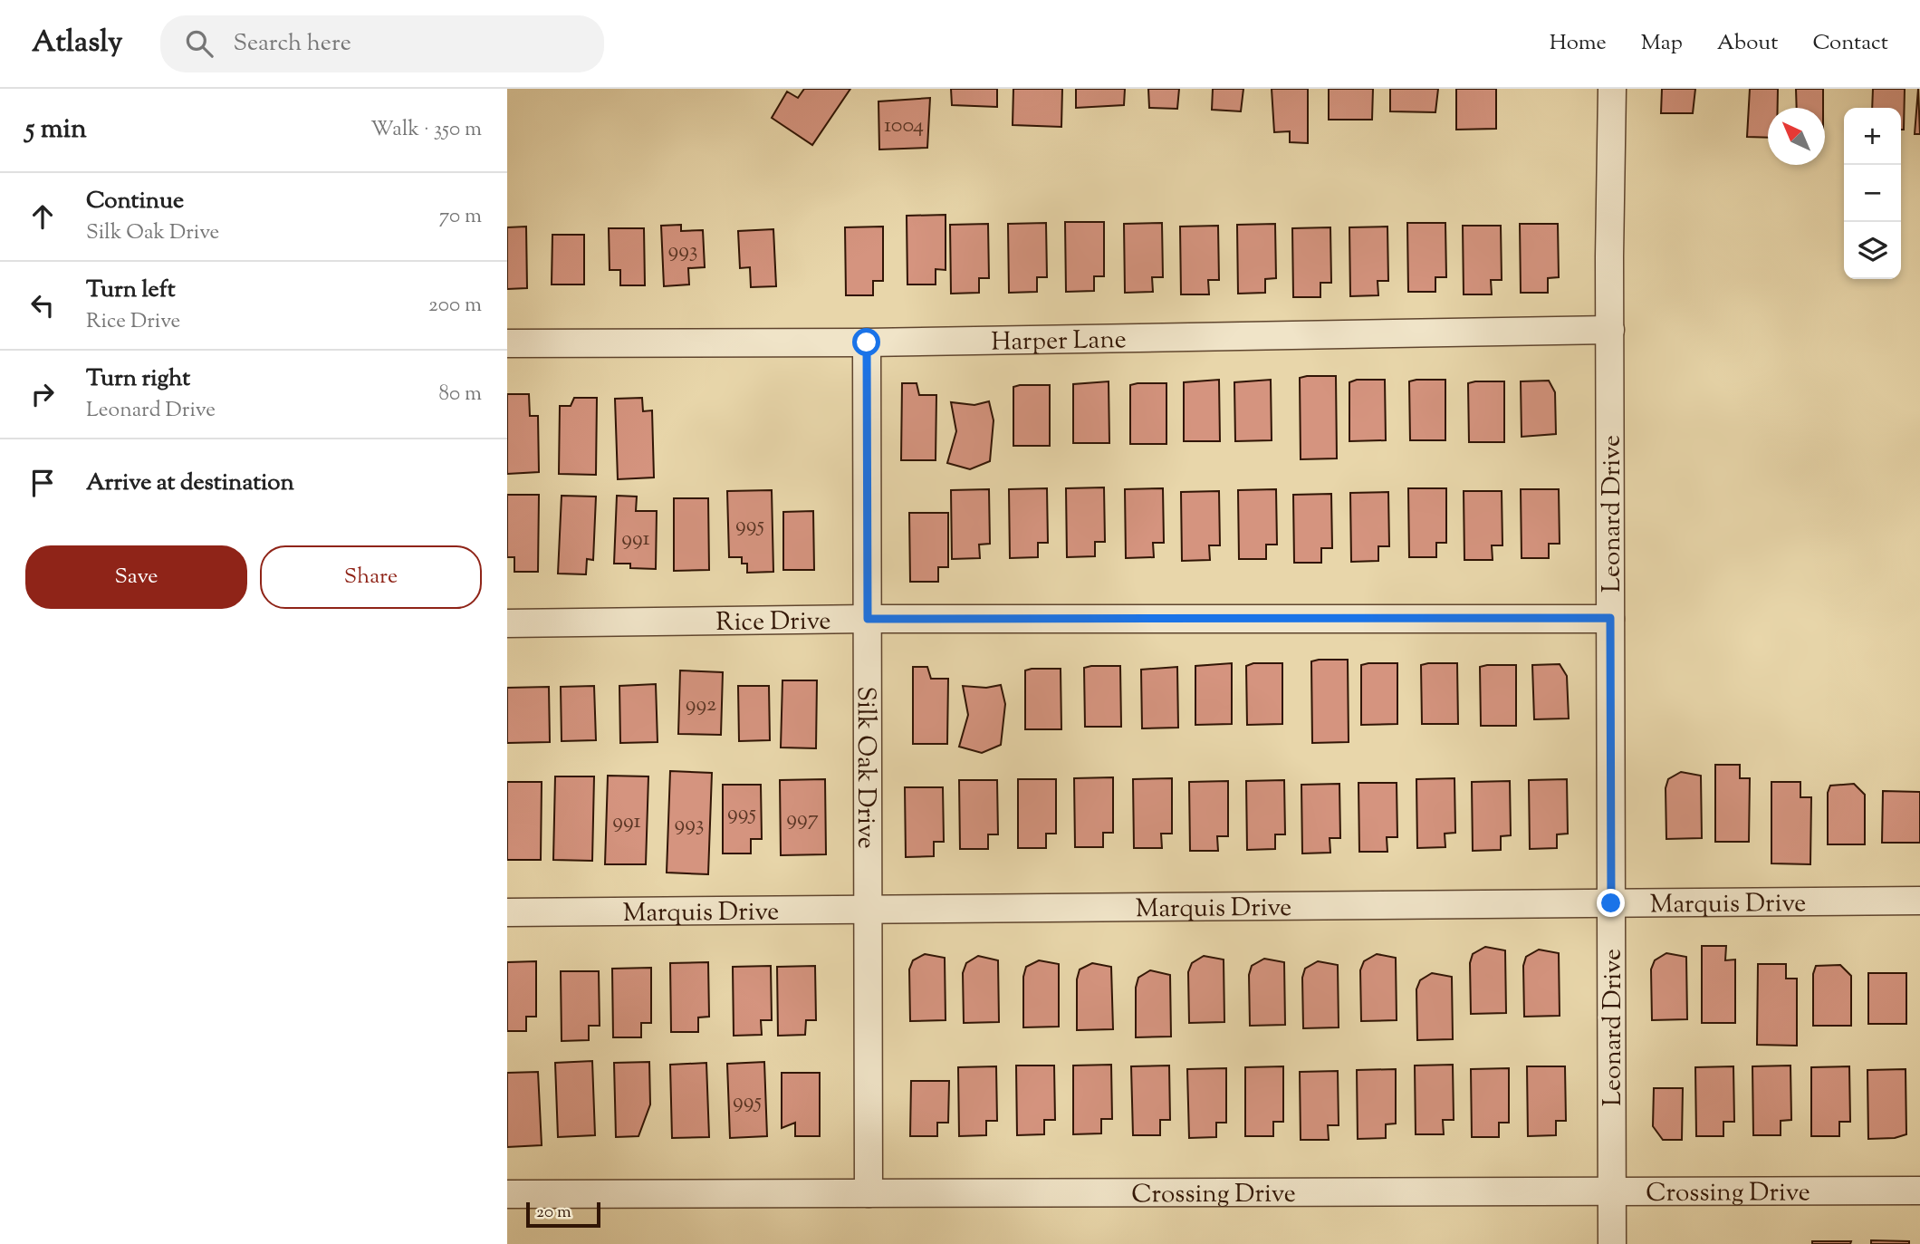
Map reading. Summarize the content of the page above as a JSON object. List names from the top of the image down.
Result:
{
  "streets": {
    "street": [
      "Harper Lane",
      "Leonard Drive",
      "Rice Drive",
      "Silk Oak Drive",
      "Marquis Drive",
      "Crossing Drive"
    ]
  },
  "crossings": [
    ["Harper Lane", "Leonard Drive"],
    ["Harper Lane", "Silk Oak Drive"],
    ["Leonard Drive", "Rice Drive"],
    ["Leonard Drive", "Marquis Drive"],
    ["Leonard Drive", "Crossing Drive"],
    ["Rice Drive", "Silk Oak Drive"],
    ["Silk Oak Drive", "Marquis Drive"],
    ["Silk Oak Drive", "Crossing Drive"]
  ],
  "house_numbers": [
    "1004",
    "993",
    "995",
    "991",
    "992",
    "995",
    "997",
    "991",
    "993",
    "995"
  ],
  "scale_bar": "20 m",
  "north": "top left",
  "page": {
    "header": "Atlasly",
    "search": "Search here",
    "nav": [
      "Home",
      "Map",
      "About",
      "Contact"
    ],
    "heading": ["5 min", "Walk · 350 m"],
    "map_buttons": ["+", "−"],
    "list": [
      ["Continue", "Silk Oak Drive", "70 m"],
      ["Turn left", "Rice Drive", "200 m"],
      ["Turn right", "Leonard Drive", "80 m"],
      "Arrive at destination"
    ],
    "buttons": ["Save", "Share"],
    "scale": "20 m"
  }
}
